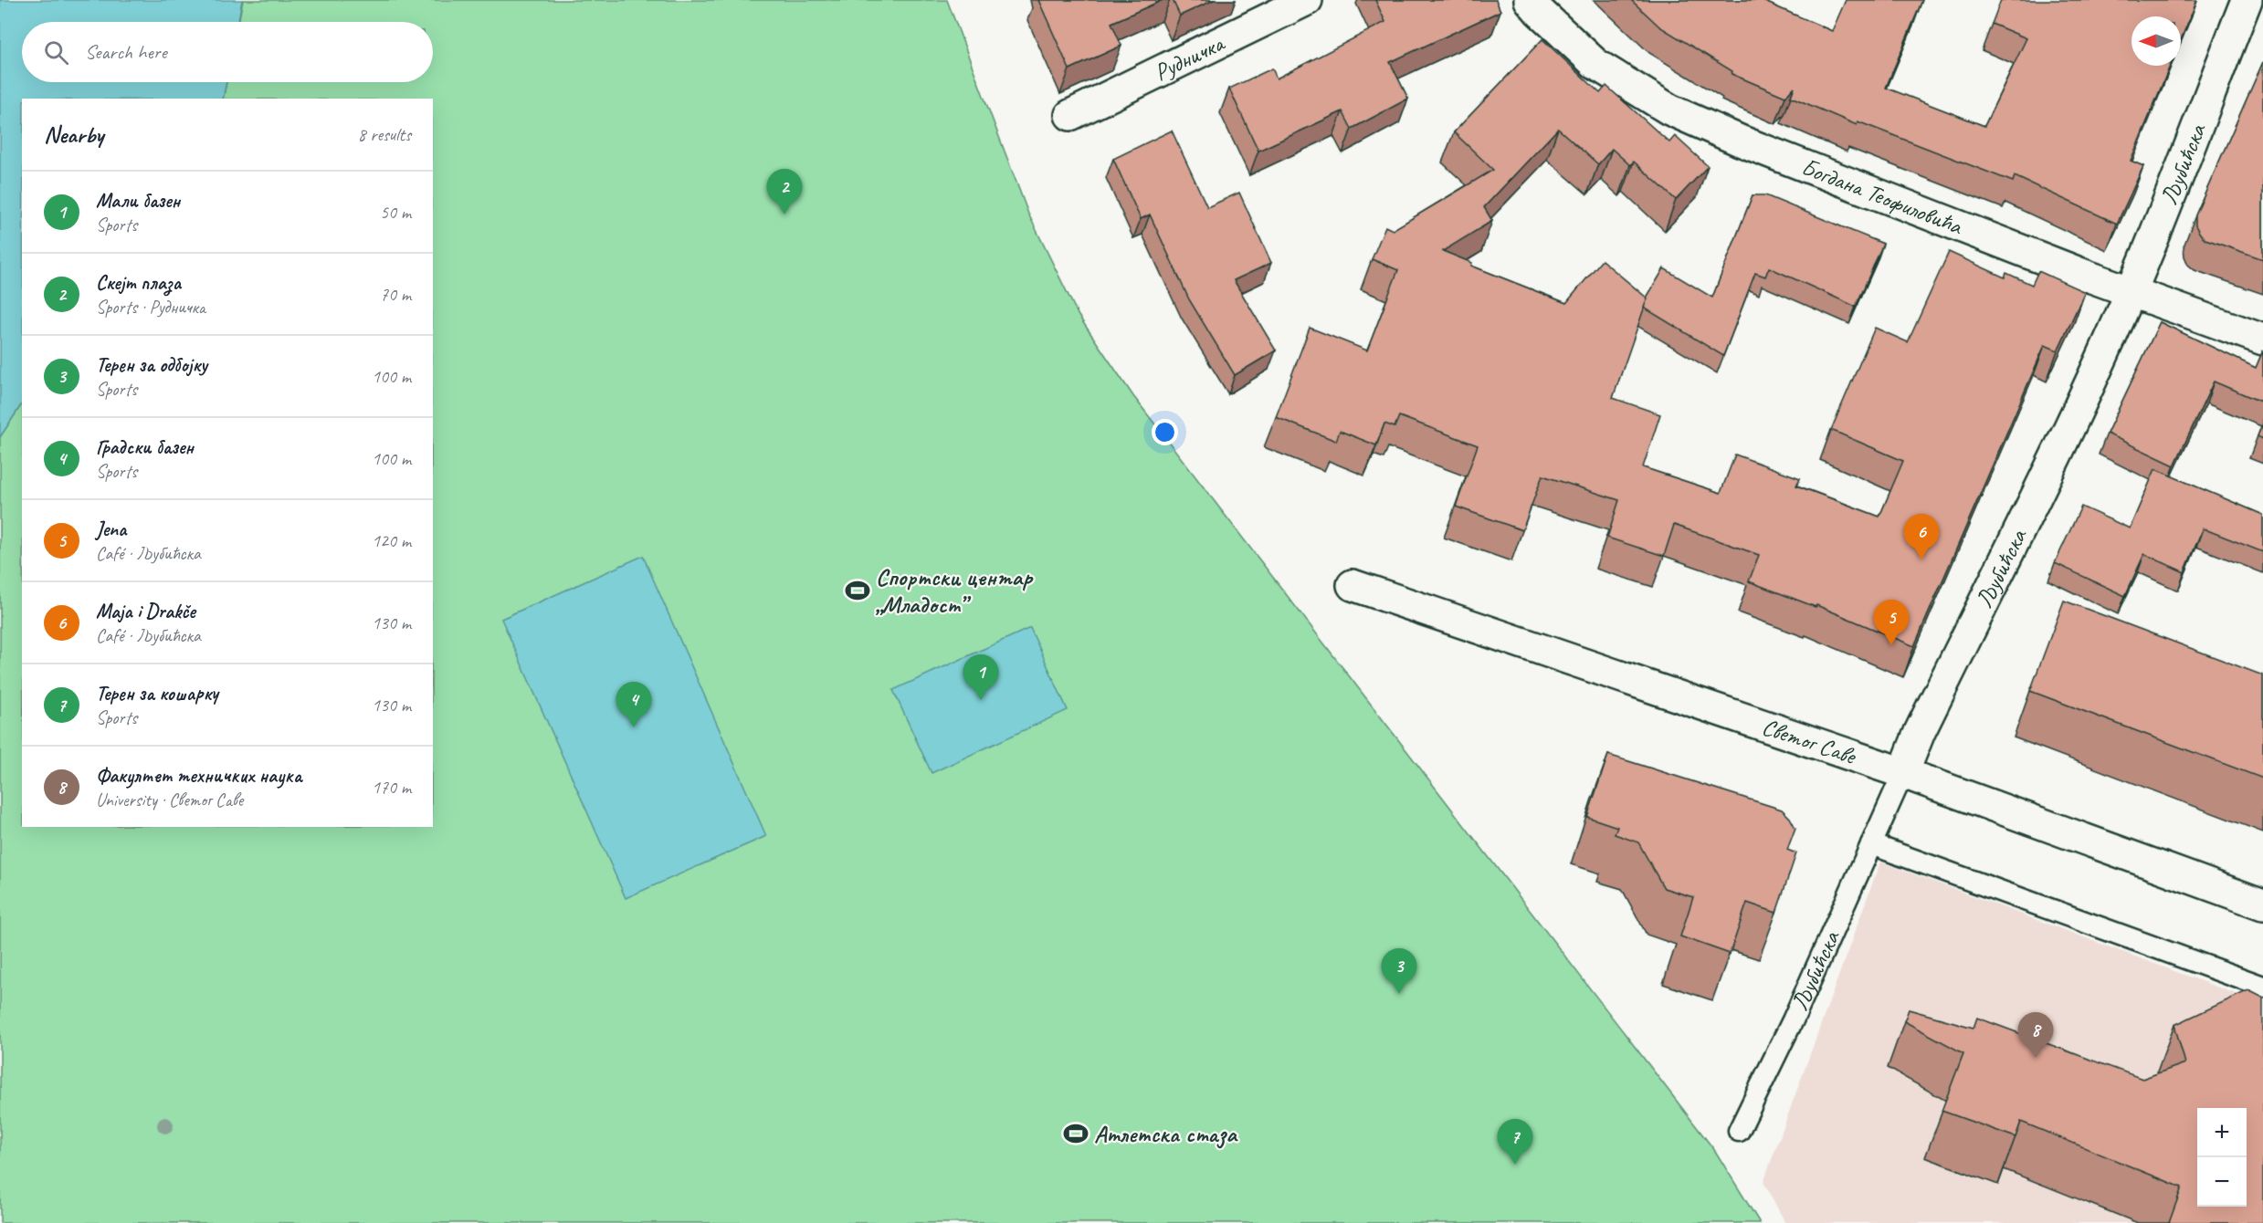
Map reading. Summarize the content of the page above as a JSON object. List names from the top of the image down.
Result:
{
  "streets": {
    "street": [
      "Рудничка",
      "Љубићска",
      "Богдана Теофиловића",
      "Светог Саве"
    ]
  },
  "crossings": [
    ["Љубићска", "Богдана Теофиловића"],
    ["Љубићска", "Светог Саве"]
  ],
  "places": {
    "sports": ["Спортски центар „Младост”", "Атлетска стаза"]
  },
  "north": "left",
  "page": {
    "search": "Search here",
    "heading": ["Nearby", "8 results"],
    "pins": [
      "2",
      "6",
      "5",
      "1",
      "4",
      "3",
      "8",
      "7"
    ],
    "list": [
      {
        "mark": "1",
        "name": "Мали базен",
        "note": "Sports",
        "value": "50 m"
      },
      {
        "mark": "2",
        "name": "Скејт плаза",
        "note": "Sports · Рудничка",
        "value": "70 m"
      },
      {
        "mark": "3",
        "name": "Терен за одбојку",
        "note": "Sports",
        "value": "100 m"
      },
      {
        "mark": "4",
        "name": "Градски базен",
        "note": "Sports",
        "value": "100 m"
      },
      {
        "mark": "5",
        "name": "Jena",
        "note": "Café · Љубићска",
        "value": "120 m"
      },
      {
        "mark": "6",
        "name": "Maja i Drakče",
        "note": "Café · Љубићска",
        "value": "130 m"
      },
      {
        "mark": "7",
        "name": "Терен за кошарку",
        "note": "Sports",
        "value": "130 m"
      },
      {
        "mark": "8",
        "name": "Факултет техничких наука",
        "note": "University · Светог Саве",
        "value": "170 m"
      }
    ],
    "map_buttons": ["+", "−"]
  }
}
